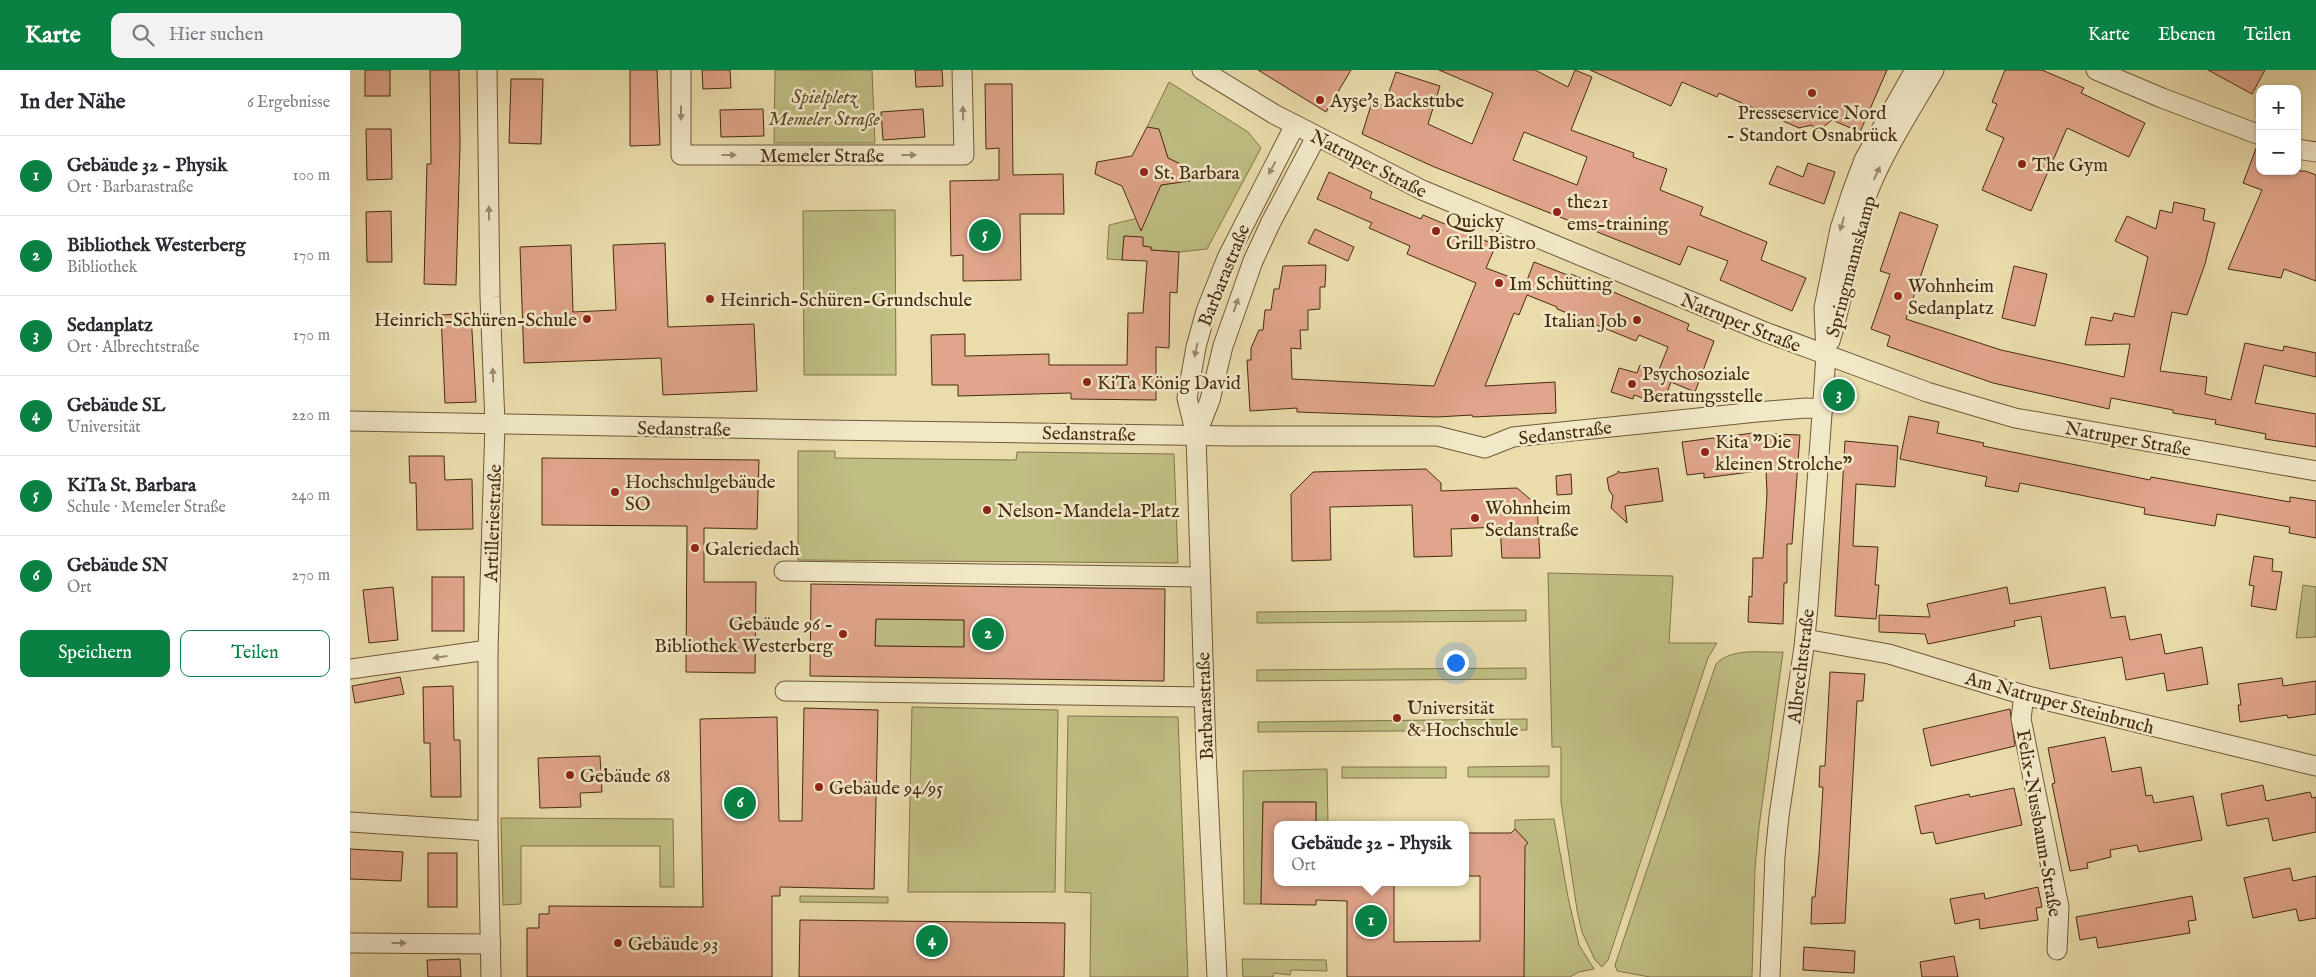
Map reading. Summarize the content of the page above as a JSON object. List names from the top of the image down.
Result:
{
  "streets": {
    "street": [
      "Memeler Straße",
      "Natruper Straße",
      "Springmannskamp",
      "Barbarastraße",
      "Sedanstraße",
      "Artilleriestraße",
      "Albrechtstraße",
      "Am Natruper Steinbruch",
      "Felix-Nussbaum-Straße"
    ]
  },
  "crossings": [
    ["Natruper Straße", "Springmannskamp"],
    ["Natruper Straße", "Barbarastraße"],
    ["Natruper Straße", "Albrechtstraße"],
    ["Springmannskamp", "Albrechtstraße"],
    ["Barbarastraße", "Sedanstraße"],
    ["Sedanstraße", "Artilleriestraße"],
    ["Sedanstraße", "Albrechtstraße"],
    ["Albrechtstraße", "Am Natruper Steinbruch"],
    ["Am Natruper Steinbruch", "Felix-Nussbaum-Straße"]
  ],
  "one_way": ["Artilleriestraße"],
  "parks": ["Spielpletz Memeler Straße"],
  "places": [
    "Presseservice Nord - Standort Osnabrück",
    "Ayşe's Backstube",
    "The Gym",
    "St. Barbara",
    "the21 ems-training",
    "Quicky Grill Bistro",
    "Im Schütting",
    "Wohnheim Sedanplatz",
    "Heinrich-Schüren-Grundschule",
    "Heinrich-Schüren-Schule",
    "Italian Job",
    "KiTa König David",
    "Psychosoziale Beratungsstelle",
    "Kita \"Die kleinen Strolche\"",
    "Hochschulgebäude SO",
    "Nelson-Mandela-Platz",
    "Wohnheim Sedanstraße",
    "Galeriedach",
    "Gebäude 96 - Bibliothek Westerberg",
    "Universität & Hochschule",
    "Gebäude 68",
    "Gebäude 94/95",
    "Gebäude 93"
  ],
  "page": {
    "header": "Karte",
    "search": "Hier suchen",
    "nav": ["Karte", "Ebenen", "Teilen"],
    "heading": ["In der Nähe", "6 Ergebnisse"],
    "map_buttons": ["+", "−"],
    "list": [
      {
        "mark": "1",
        "name": "Gebäude 32 - Physik",
        "note": "Ort · Barbarastraße",
        "value": "100 m"
      },
      {
        "mark": "2",
        "name": "Bibliothek Westerberg",
        "note": "Bibliothek",
        "value": "170 m"
      },
      {
        "mark": "3",
        "name": "Sedanplatz",
        "note": "Ort · Albrechtstraße",
        "value": "170 m"
      },
      {
        "mark": "4",
        "name": "Gebäude SL",
        "note": "Universität",
        "value": "220 m"
      },
      {
        "mark": "5",
        "name": "KiTa St. Barbara",
        "note": "Schule · Memeler Straße",
        "value": "240 m"
      },
      {
        "mark": "6",
        "name": "Gebäude SN",
        "note": "Ort",
        "value": "270 m"
      }
    ],
    "pins": [
      "5",
      "3",
      "2",
      "6",
      "1",
      "4"
    ],
    "buttons": ["Speichern", "Teilen"],
    "popup": ["Gebäude 32 - Physik", "Ort"]
  }
}
